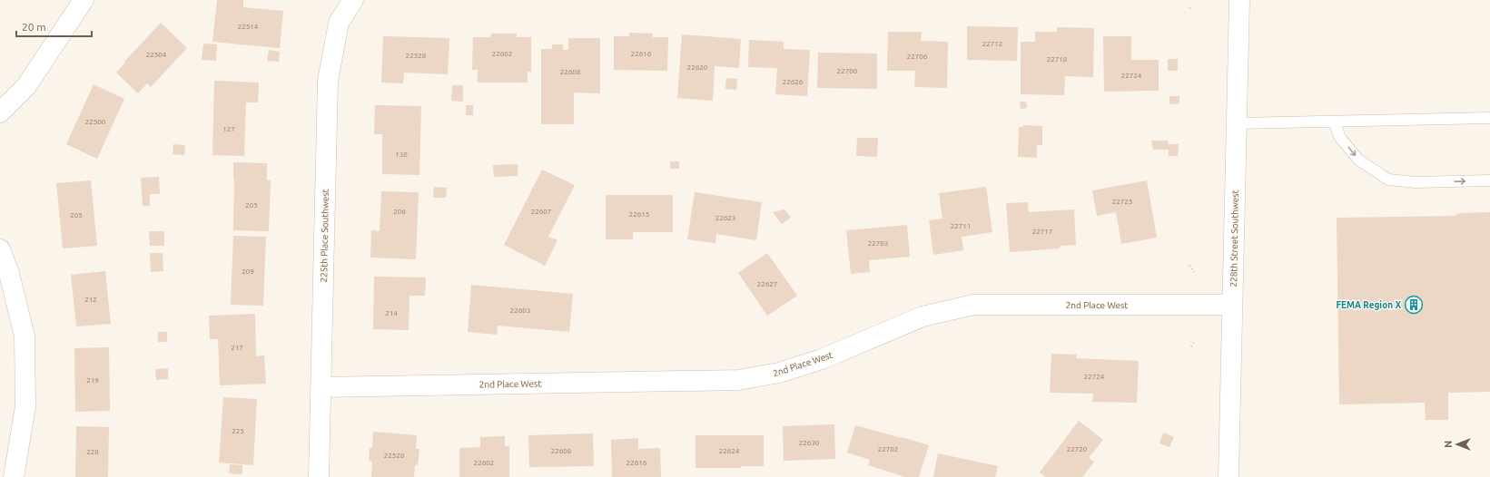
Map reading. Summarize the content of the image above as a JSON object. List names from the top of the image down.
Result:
{
  "streets": {
    "street": ["225th Place Southwest", "228th Street Southwest", "2nd Place West"]
  },
  "crossings": [
    ["225th Place Southwest", "2nd Place West"],
    ["228th Street Southwest", "2nd Place West"]
  ],
  "places": {
    "building": ["FEMA Region X"]
  },
  "house_numbers": [
    "22514",
    "22712",
    "22602",
    "22616",
    "22504",
    "22528",
    "22706",
    "22718",
    "22620",
    "22700",
    "22608",
    "22724",
    "22626",
    "22500",
    "127",
    "130",
    "22725",
    "205",
    "206",
    "22607",
    "22615",
    "205",
    "22623",
    "22711",
    "22717",
    "22703",
    "209",
    "22627",
    "212",
    "22603",
    "214",
    "217",
    "22724",
    "219",
    "225",
    "22630",
    "22702",
    "22720",
    "22608",
    "22624",
    "228",
    "22528",
    "22602",
    "22616"
  ],
  "scale_bar": "20 m",
  "north": "left"
}
